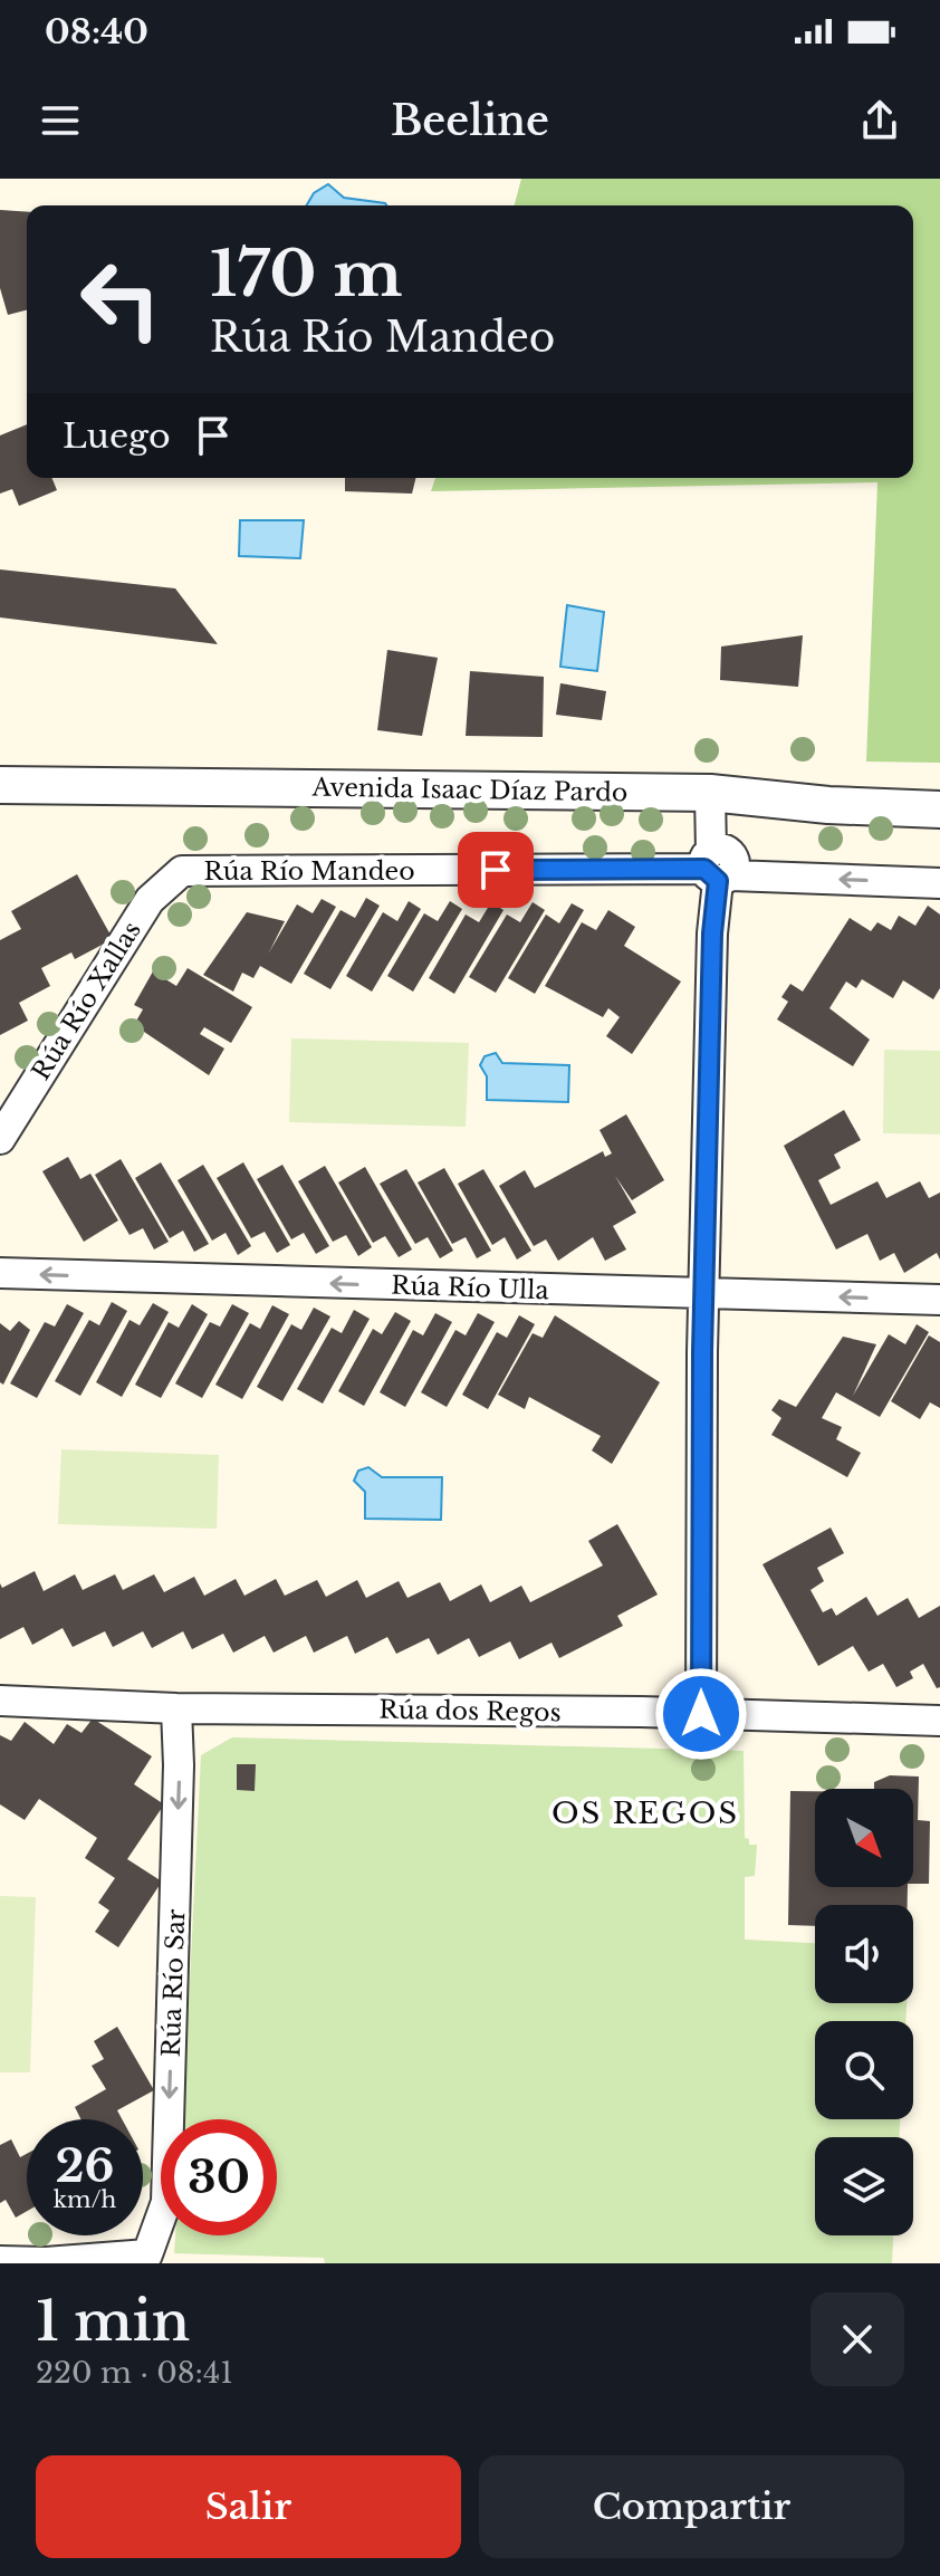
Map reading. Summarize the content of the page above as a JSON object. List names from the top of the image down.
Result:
{
  "streets": {
    "street": [
      "Avenida Isaac Díaz Pardo",
      "Rúa Río Mandeo",
      "Rúa Río Xallas",
      "Rúa Río Ulla",
      "Rúa dos Regos",
      "Rúa Río Sar"
    ]
  },
  "crossings": [
    ["Rúa Río Mandeo", "Rúa Río Xallas"],
    ["Rúa dos Regos", "Rúa Río Sar"]
  ],
  "one_way": ["Rúa Río Ulla", "Rúa Río Sar"],
  "districts": ["OS REGOS"],
  "north": "bottom right",
  "page": {
    "status": "08:40",
    "header": "Beeline",
    "turn": ["170 m", "Rúa Río Mandeo"],
    "then": "Luego",
    "speed": "26 km/h",
    "limit": "30",
    "heading": ["1 min", "220 m · 08:41"],
    "buttons": ["Salir", "Compartir"]
  }
}
